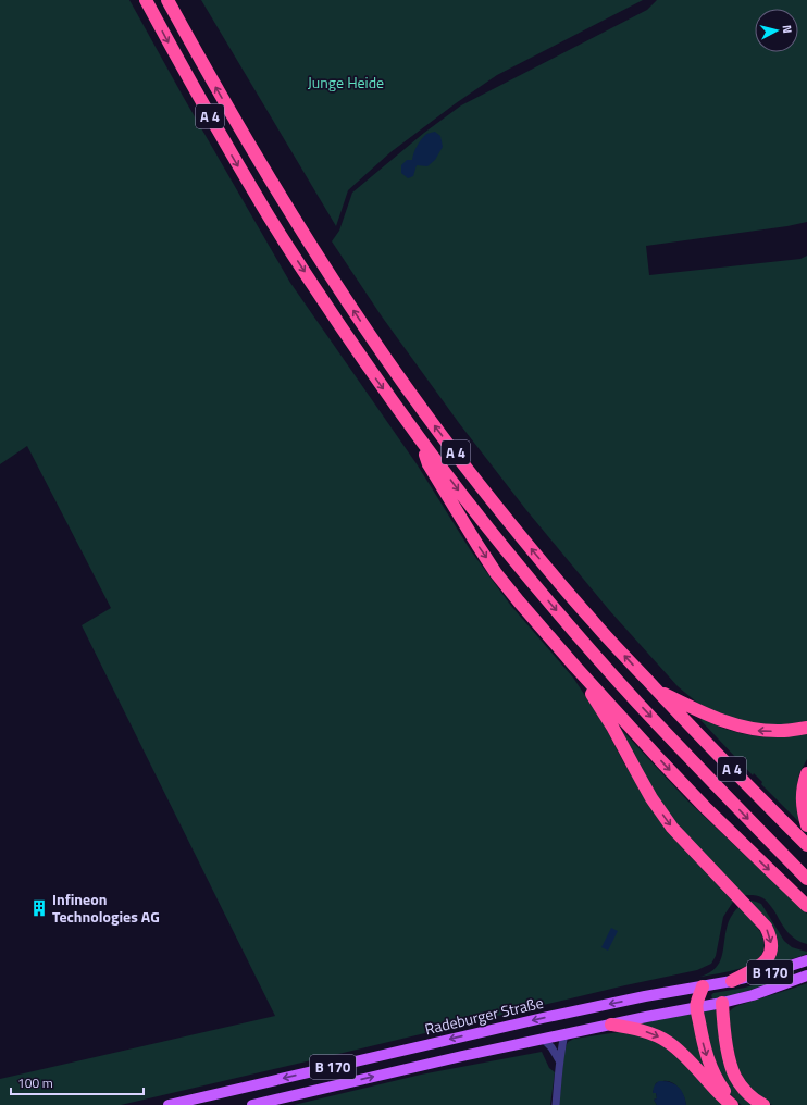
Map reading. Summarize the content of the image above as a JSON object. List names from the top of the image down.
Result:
{
  "streets": {
    "highway": ["A 4"],
    "main road": ["B 170", "Radeburger Straße"]
  },
  "parks": ["Junge Heide"],
  "places": {
    "building": ["Infineon Technologies AG"]
  },
  "scale_bar": "100 m",
  "north": "right"
}
